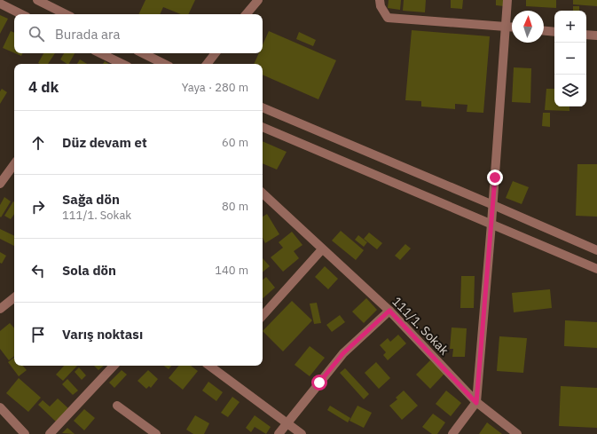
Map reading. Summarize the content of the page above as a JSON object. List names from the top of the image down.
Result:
{
  "streets": {
    "street": ["111/1. Sokak"]
  },
  "north": "top",
  "page": {
    "map_buttons": ["+", "−"],
    "search": "Burada ara",
    "heading": ["4 dk", "Yaya · 280 m"],
    "list": [
      ["Düz devam et", "60 m"],
      ["Sağa dön", "111/1. Sokak", "80 m"],
      ["Sola dön", "140 m"],
      "Varış noktası"
    ]
  }
}
